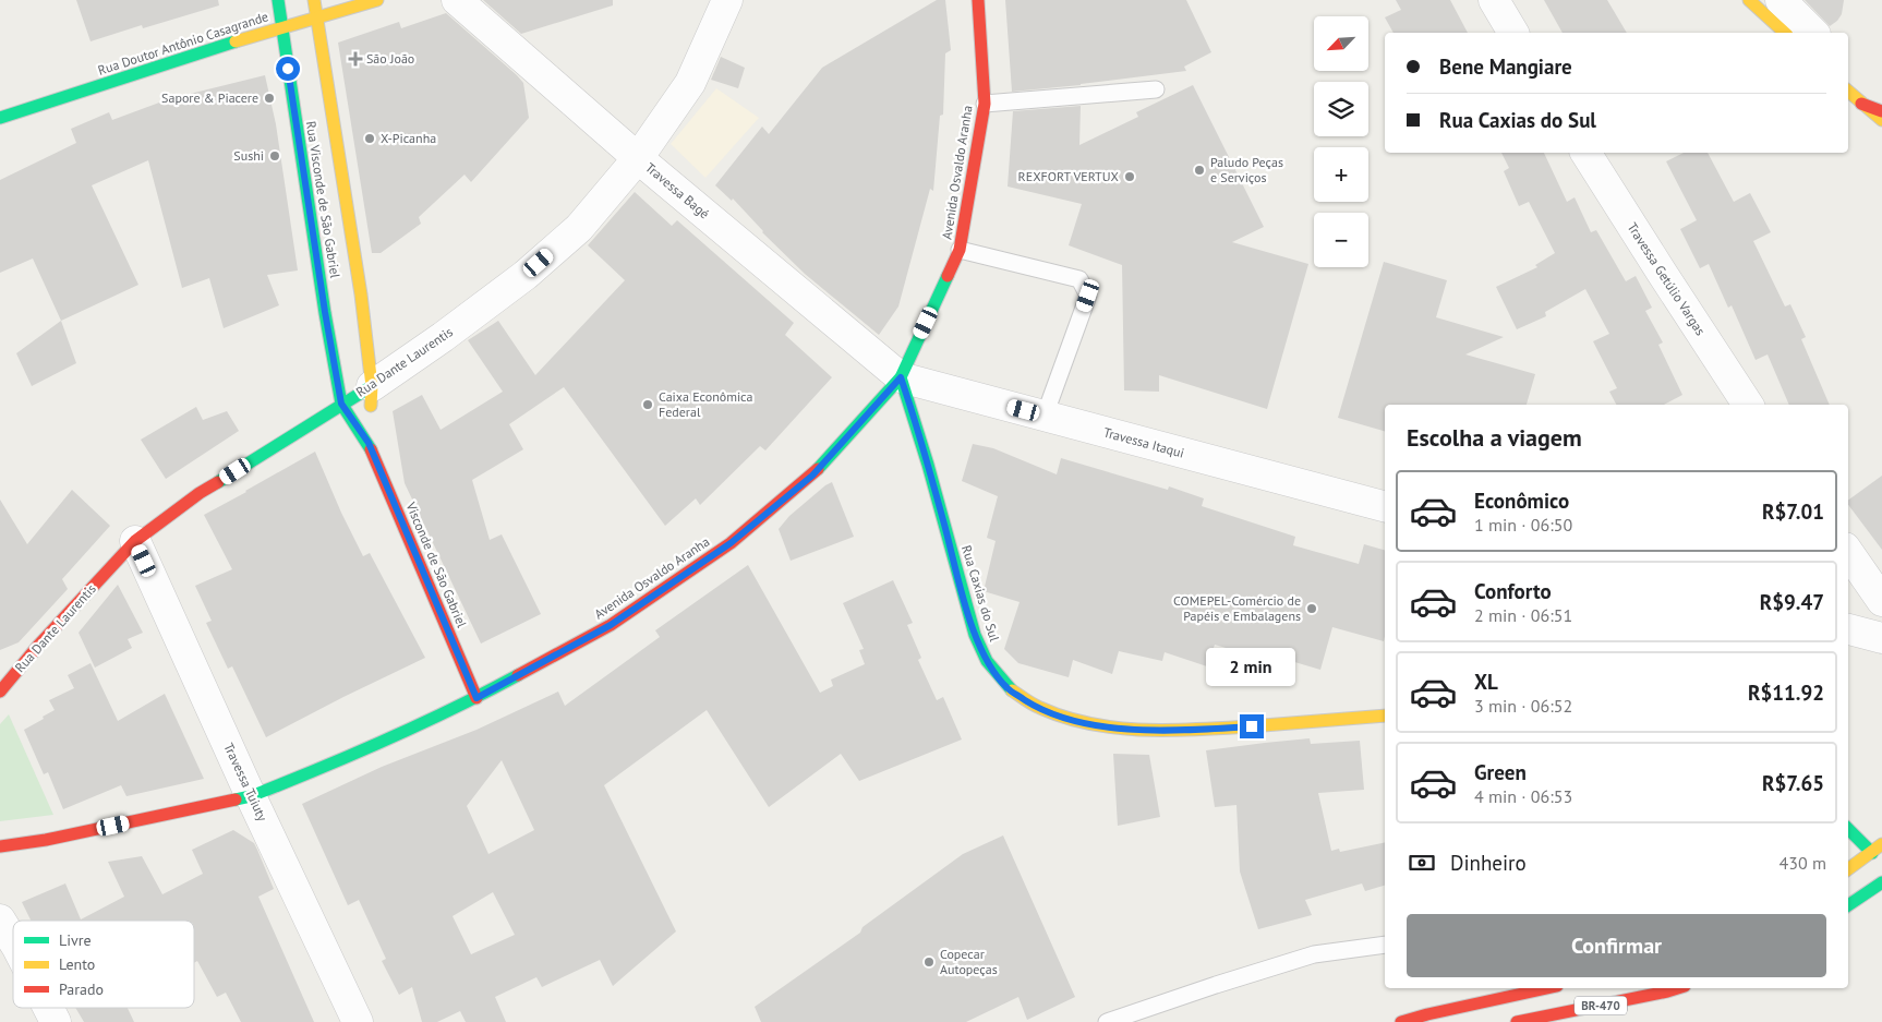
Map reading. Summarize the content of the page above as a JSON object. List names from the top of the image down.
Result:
{
  "streets": {
    "main road": [
      "Rua Doutor Antônio Casagrande",
      "Avenida Osvaldo Aranha",
      "Rua Visconde de São Gabriel",
      "Rua Dante Laurentis",
      "Visconde de São Gabriel",
      "Rua Caxias do Sul",
      "BR-470"
    ],
    "street": [
      "Travessa Bagé",
      "Travessa Getúlio Vargas",
      "Travessa Itaqui",
      "Travessa Tuiuty"
    ]
  },
  "crossings": [
    ["Rua Doutor Antônio Casagrande", "Rua Visconde de São Gabriel"],
    ["Avenida Osvaldo Aranha", "Travessa Bagé"],
    ["Avenida Osvaldo Aranha", "Travessa Itaqui"],
    ["Avenida Osvaldo Aranha", "Visconde de São Gabriel"],
    ["Avenida Osvaldo Aranha", "Rua Caxias do Sul"],
    ["Avenida Osvaldo Aranha", "Travessa Tuiuty"],
    ["Travessa Bagé", "Rua Dante Laurentis"],
    ["Travessa Bagé", "Travessa Itaqui"],
    ["Travessa Bagé", "Rua Caxias do Sul"],
    ["Rua Visconde de São Gabriel", "Rua Dante Laurentis"],
    ["Rua Visconde de São Gabriel", "Visconde de São Gabriel"],
    ["Rua Dante Laurentis", "Visconde de São Gabriel"],
    ["Rua Dante Laurentis", "Travessa Tuiuty"],
    ["Travessa Itaqui", "Rua Caxias do Sul"]
  ],
  "places": {
    "health": ["São João"],
    "other": [
      "Sapore & Piacere",
      "X-Picanha",
      "Sushi",
      "Paludo Peças e Serviços",
      "REXFORT VERTUX",
      "Caixa Econômica Federal",
      "COMEPEL-Comércio de Papéis e Embalagens",
      "Copecar Autopeças"
    ]
  },
  "legend": ["Livre", "Lento", "Parado"],
  "north": "bottom left",
  "page": {
    "map_buttons": ["+", "−"],
    "banner": ["Bene Mangiare", "Rua Caxias do Sul"],
    "heading": "Escolha a viagem",
    "list": [
      {
        "name": "Econômico",
        "note": "1 min · 06:50",
        "value": "R$7.01"
      },
      {
        "name": "Conforto",
        "note": "2 min · 06:51",
        "value": "R$9.47"
      },
      {
        "name": "XL",
        "note": "3 min · 06:52",
        "value": "R$11.92"
      },
      {
        "name": "Green",
        "note": "4 min · 06:53",
        "value": "R$7.65"
      }
    ],
    "bubble": "2 min",
    "pay": ["Dinheiro", "430 m"],
    "buttons": "Confirmar"
  }
}
